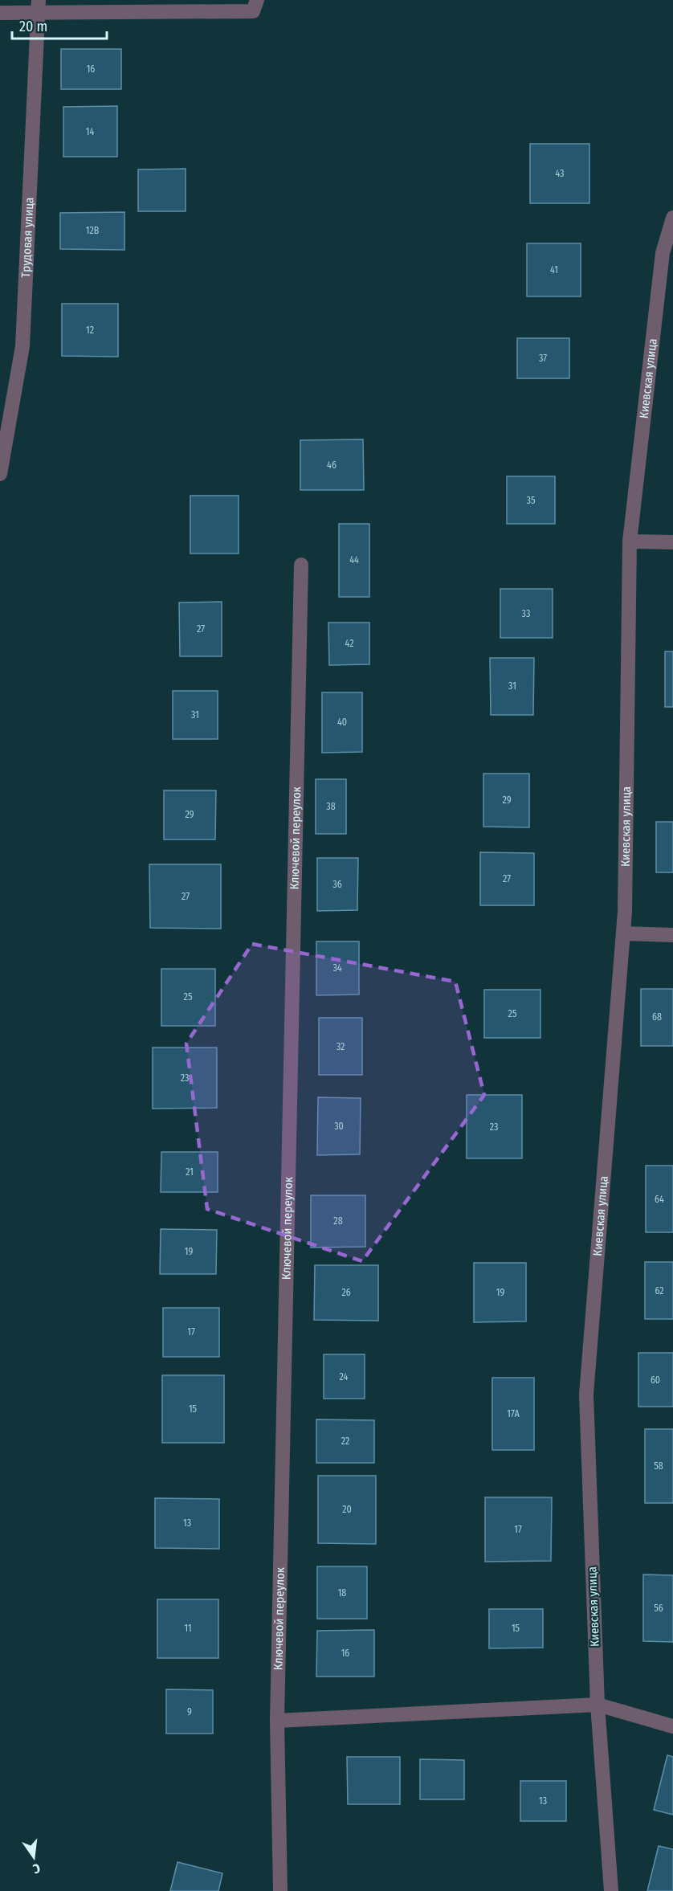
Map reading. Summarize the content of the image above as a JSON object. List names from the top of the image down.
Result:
{
  "streets": {
    "street": ["Трудовая улица", "Киевская улица", "Ключевой переулок"]
  },
  "house_numbers": [
    "16",
    "14",
    "43",
    "12В",
    "41",
    "12",
    "37",
    "46",
    "35",
    "44",
    "33",
    "27",
    "42",
    "31",
    "31",
    "40",
    "29",
    "38",
    "29",
    "27",
    "36",
    "27",
    "34",
    "25",
    "25",
    "68",
    "32",
    "23",
    "30",
    "23",
    "21",
    "64",
    "28",
    "19",
    "62",
    "26",
    "19",
    "17",
    "24",
    "60",
    "15",
    "17А",
    "22",
    "58",
    "20",
    "13",
    "17",
    "18",
    "56",
    "11",
    "15",
    "16",
    "9",
    "13"
  ],
  "scale_bar": "20 m",
  "north": "bottom"
}
